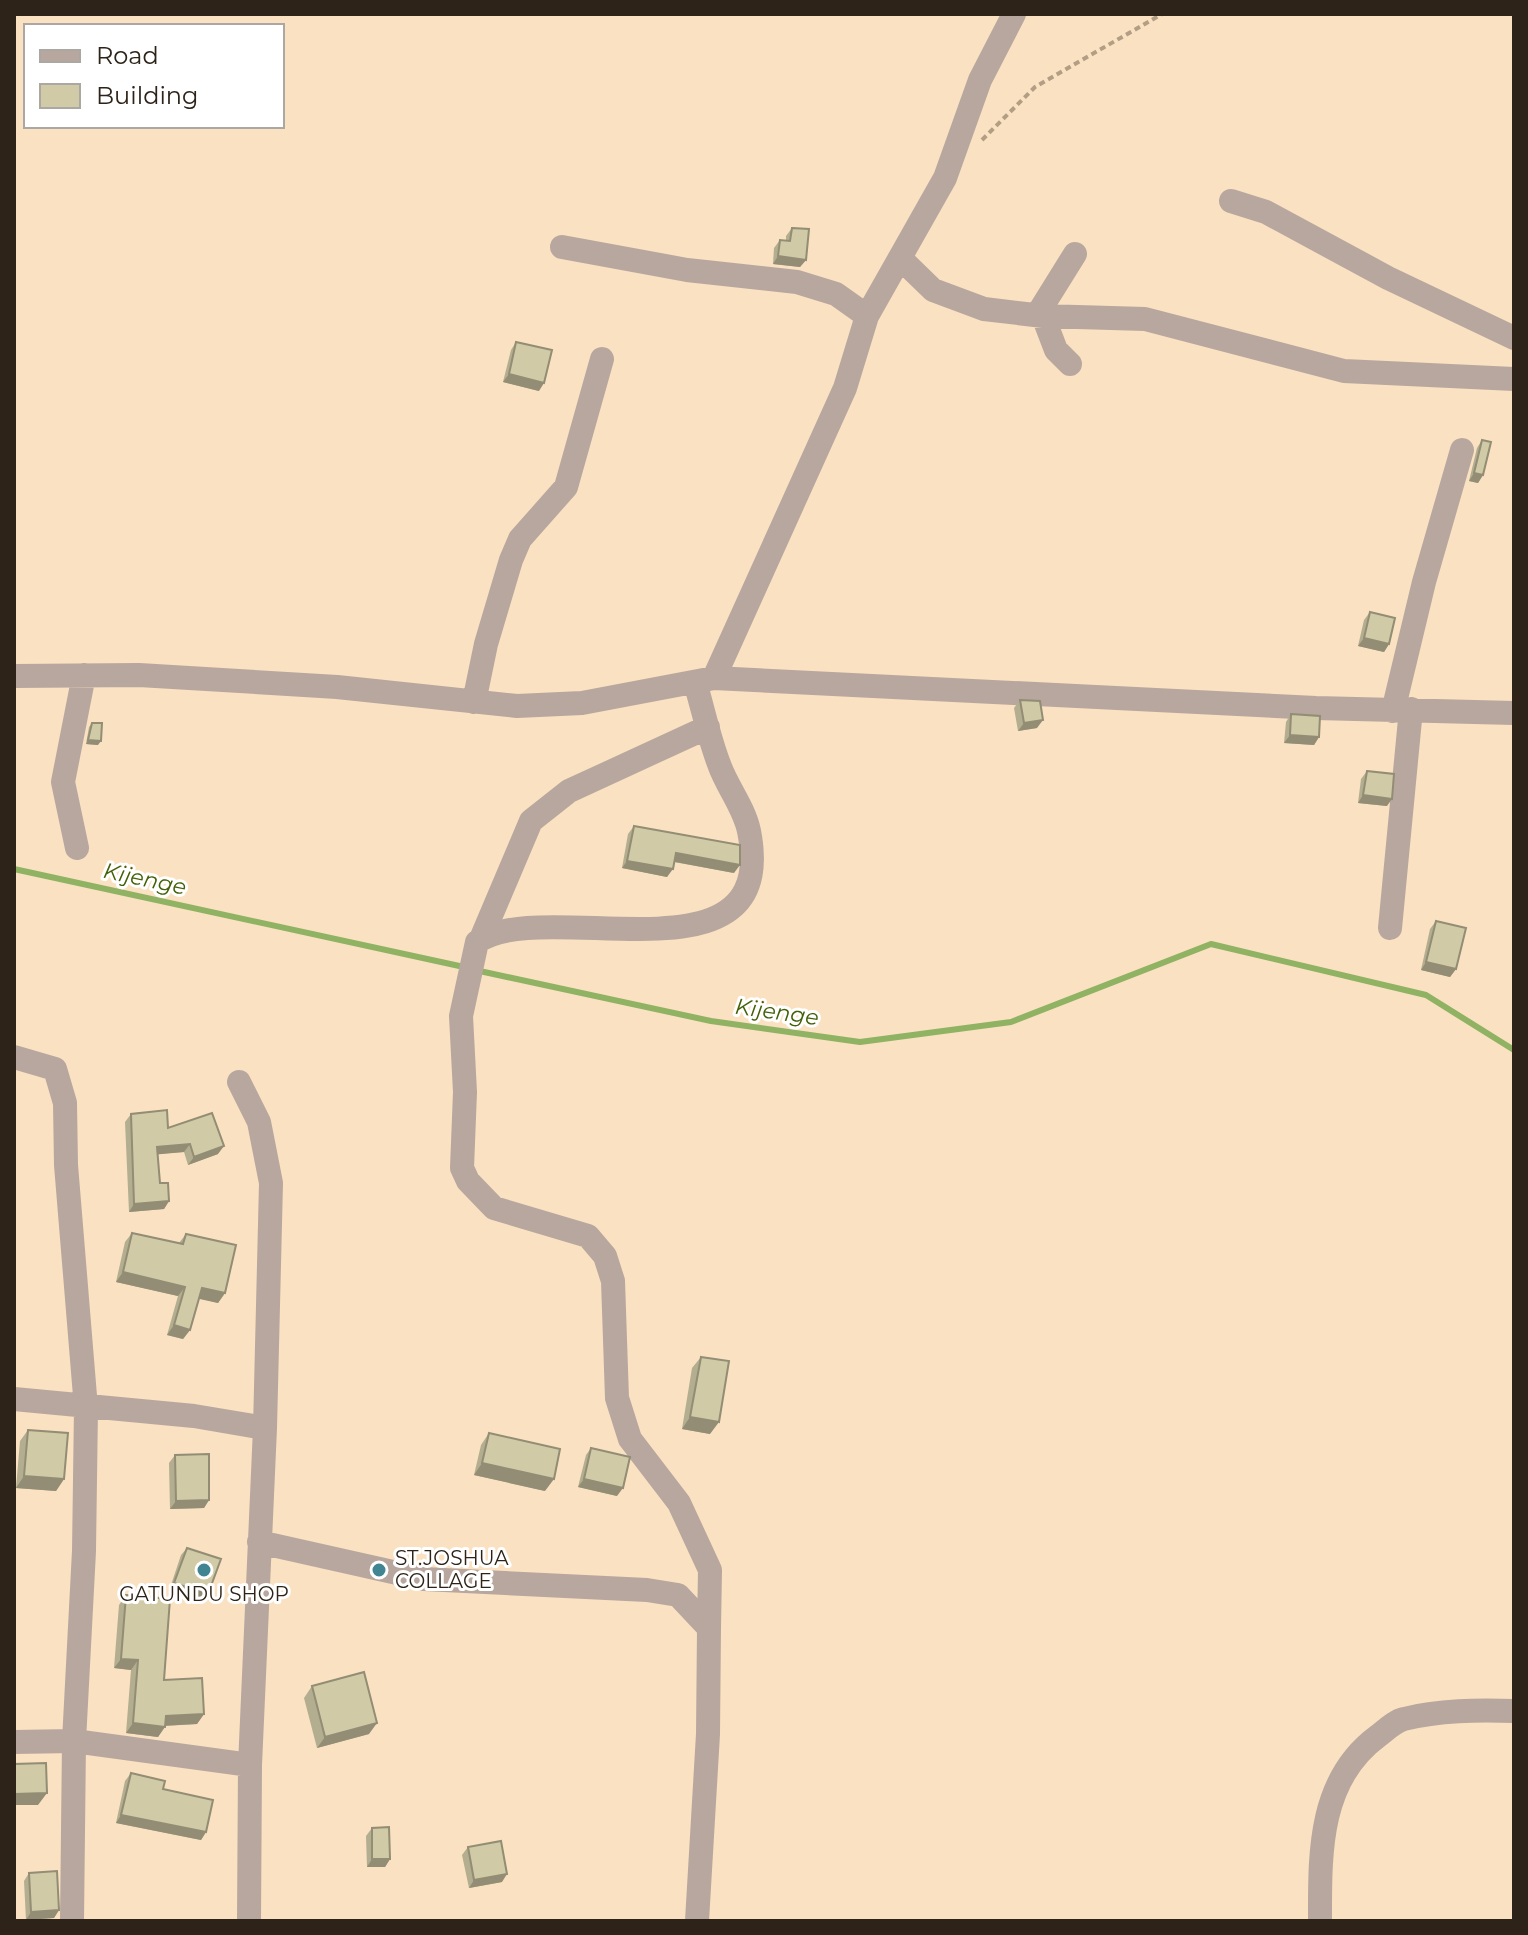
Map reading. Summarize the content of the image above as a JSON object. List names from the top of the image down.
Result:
{
  "water": ["Kijenge"],
  "places": ["GATUNDU SHOP", "ST.JOSHUA COLLAGE"],
  "legend": ["Road", "Building"]
}
